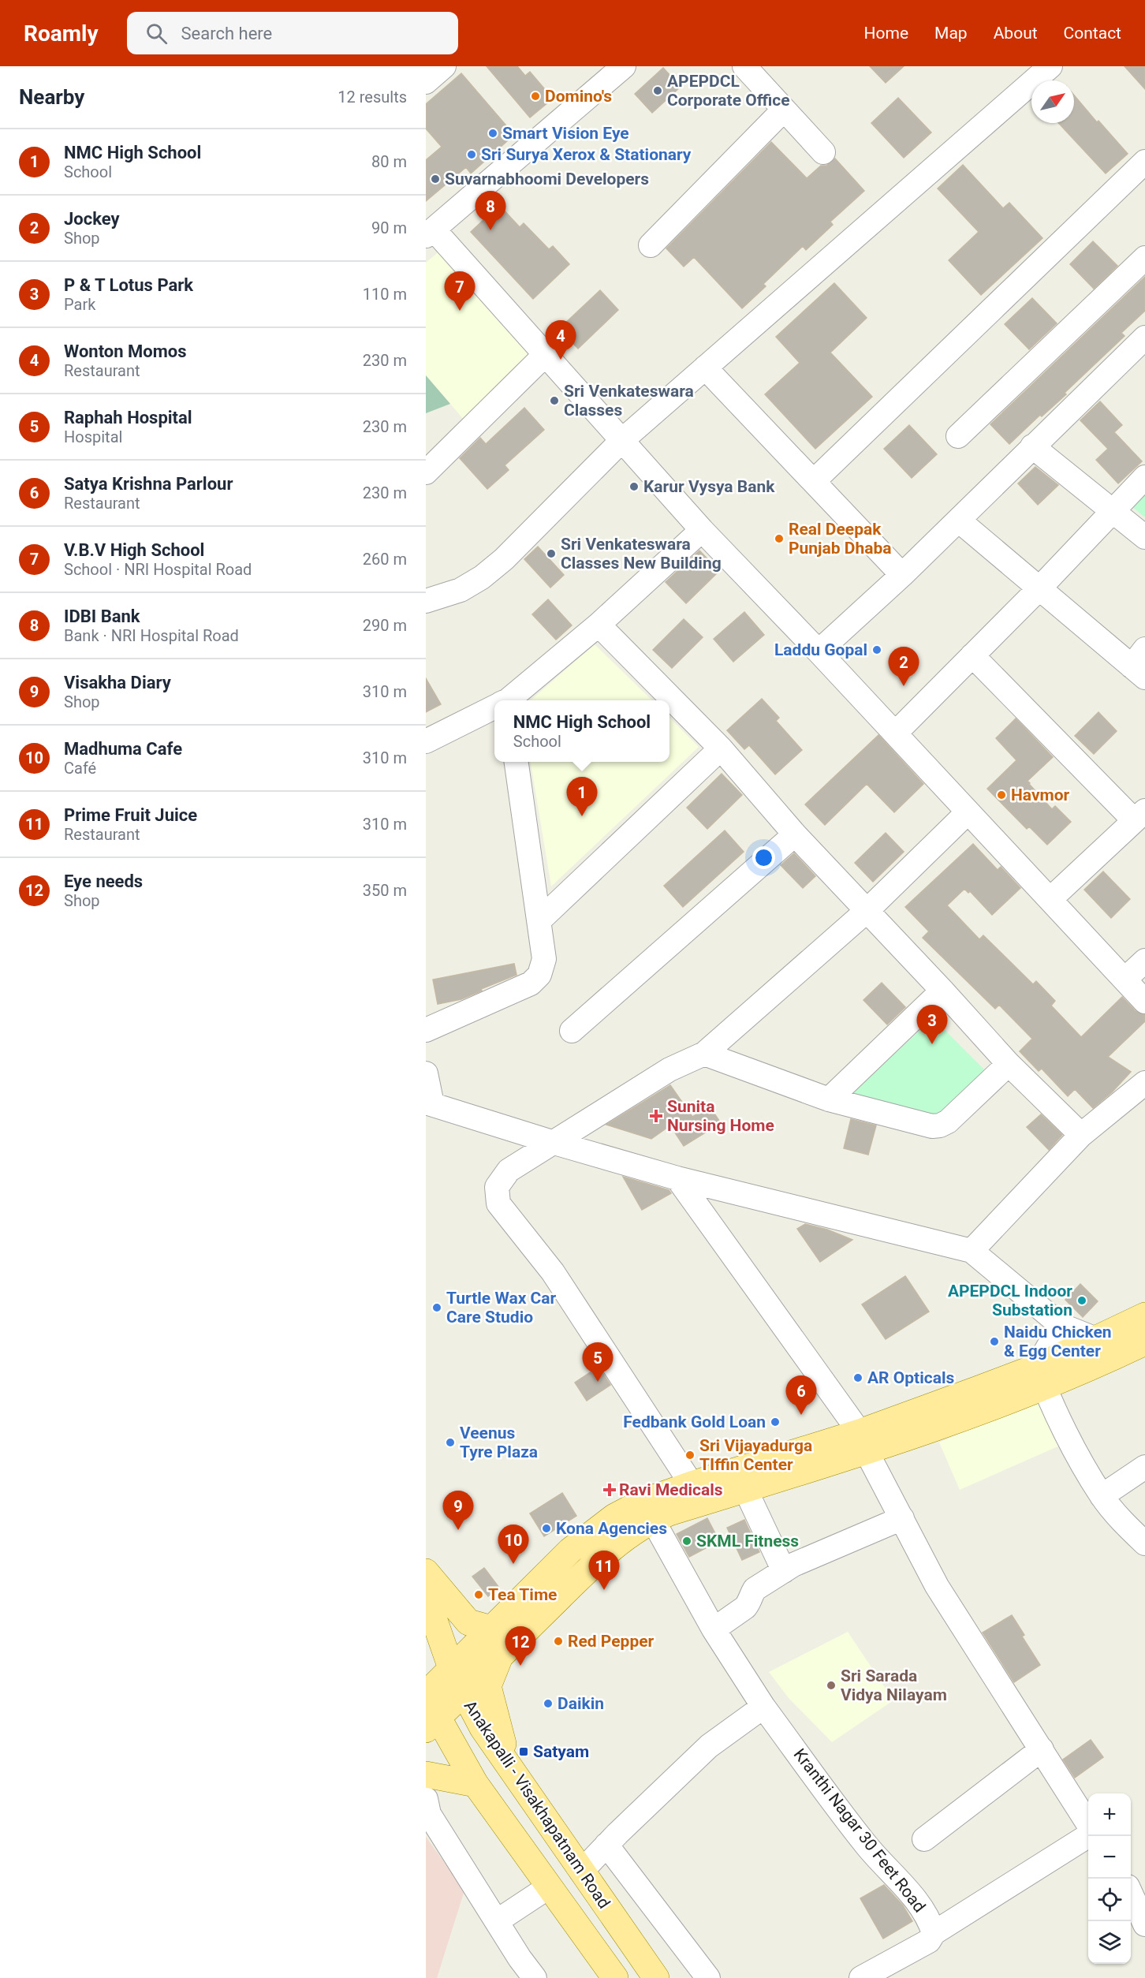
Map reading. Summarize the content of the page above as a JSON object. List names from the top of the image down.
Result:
{
  "streets": {
    "main road": ["Anakapalli - Visakhapatnam Road"],
    "street": ["Kranthi Nagar 30 Feet Road"]
  },
  "places": {
    "other": [
      "APEPDCL Corporate Office",
      "Domino's",
      "Smart Vision Eye",
      "Sri Surya Xerox & Stationary",
      "Suvarnabhoomi Developers",
      "Sri Venkateswara Classes",
      "Karur Vysya Bank",
      "Real Deepak Punjab Dhaba",
      "Sri Venkateswara Classes New Building",
      "Laddu Gopal",
      "Havmor",
      "APEPDCL Indoor Substation",
      "Turtle Wax Car Care Studio",
      "Naidu Chicken & Egg Center",
      "AR Opticals",
      "Fedbank Gold Loan",
      "Veenus Tyre Plaza",
      "Sri Vijayadurga TIffin Center",
      "Kona Agencies",
      "SKML Fitness",
      "Tea Time",
      "Red Pepper",
      "Sri Sarada Vidya Nilayam",
      "Daikin"
    ],
    "health": ["Sunita Nursing Home", "Ravi Medicals"],
    "transit": ["Satyam"]
  },
  "north": "top right",
  "page": {
    "header": "Roamly",
    "search": "Search here",
    "nav": [
      "Home",
      "Map",
      "About",
      "Contact"
    ],
    "heading": ["Nearby", "12 results"],
    "list": [
      {
        "mark": "1",
        "name": "NMC High School",
        "note": "School",
        "value": "80 m"
      },
      {
        "mark": "2",
        "name": "Jockey",
        "note": "Shop",
        "value": "90 m"
      },
      {
        "mark": "3",
        "name": "P & T Lotus Park",
        "note": "Park",
        "value": "110 m"
      },
      {
        "mark": "4",
        "name": "Wonton Momos",
        "note": "Restaurant",
        "value": "230 m"
      },
      {
        "mark": "5",
        "name": "Raphah Hospital",
        "note": "Hospital",
        "value": "230 m"
      },
      {
        "mark": "6",
        "name": "Satya Krishna Parlour",
        "note": "Restaurant",
        "value": "230 m"
      },
      {
        "mark": "7",
        "name": "V.B.V High School",
        "note": "School · NRI Hospital Road",
        "value": "260 m"
      },
      {
        "mark": "8",
        "name": "IDBI Bank",
        "note": "Bank · NRI Hospital Road",
        "value": "290 m"
      },
      {
        "mark": "9",
        "name": "Visakha Diary",
        "note": "Shop",
        "value": "310 m"
      },
      {
        "mark": "10",
        "name": "Madhuma Cafe",
        "note": "Café",
        "value": "310 m"
      },
      {
        "mark": "11",
        "name": "Prime Fruit Juice",
        "note": "Restaurant",
        "value": "310 m"
      },
      {
        "mark": "12",
        "name": "Eye needs",
        "note": "Shop",
        "value": "350 m"
      }
    ],
    "pins": [
      "8",
      "7",
      "4",
      "2",
      "1",
      "3",
      "5",
      "6",
      "9",
      "10",
      "11",
      "12"
    ],
    "popup": ["NMC High School", "School"],
    "map_buttons": ["+", "−"]
  }
}
